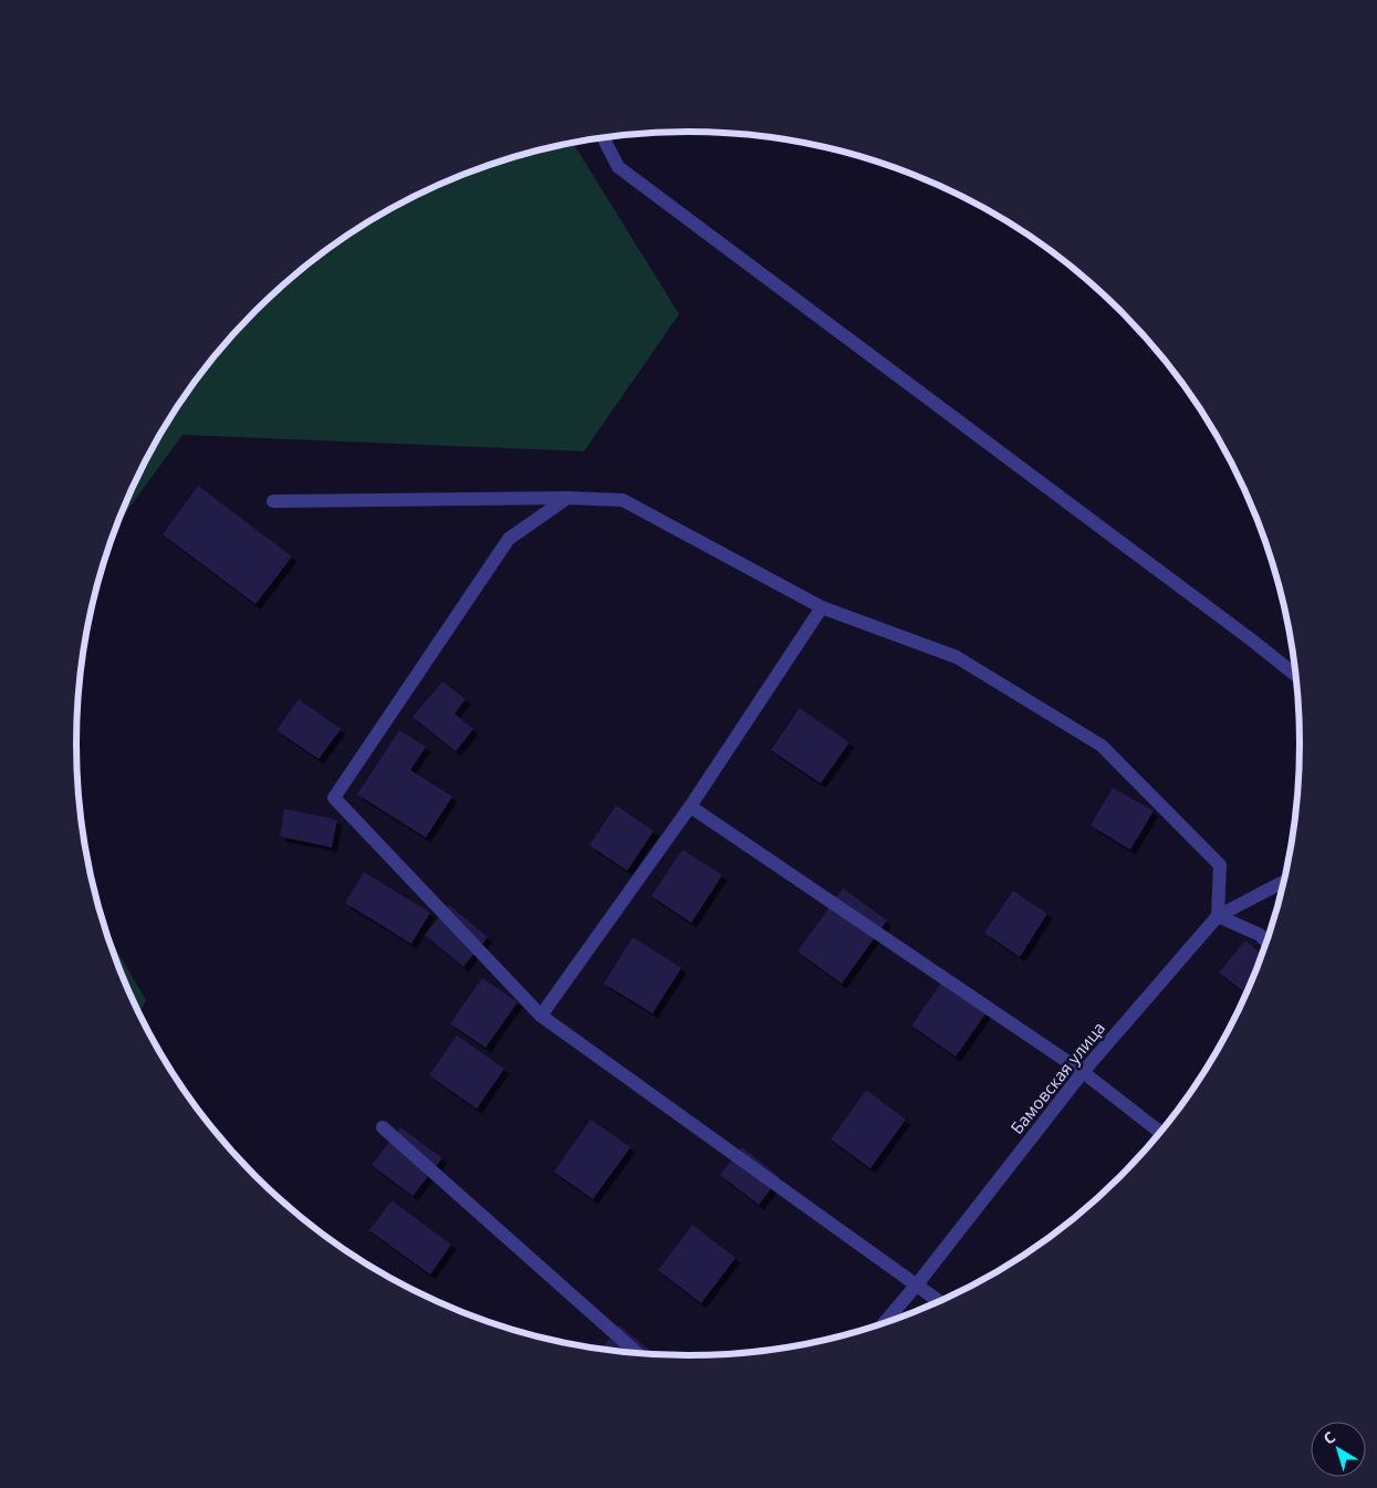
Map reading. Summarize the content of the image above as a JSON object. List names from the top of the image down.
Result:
{
  "streets": {
    "street": ["Бамовская улица"]
  },
  "north": "top left"
}
